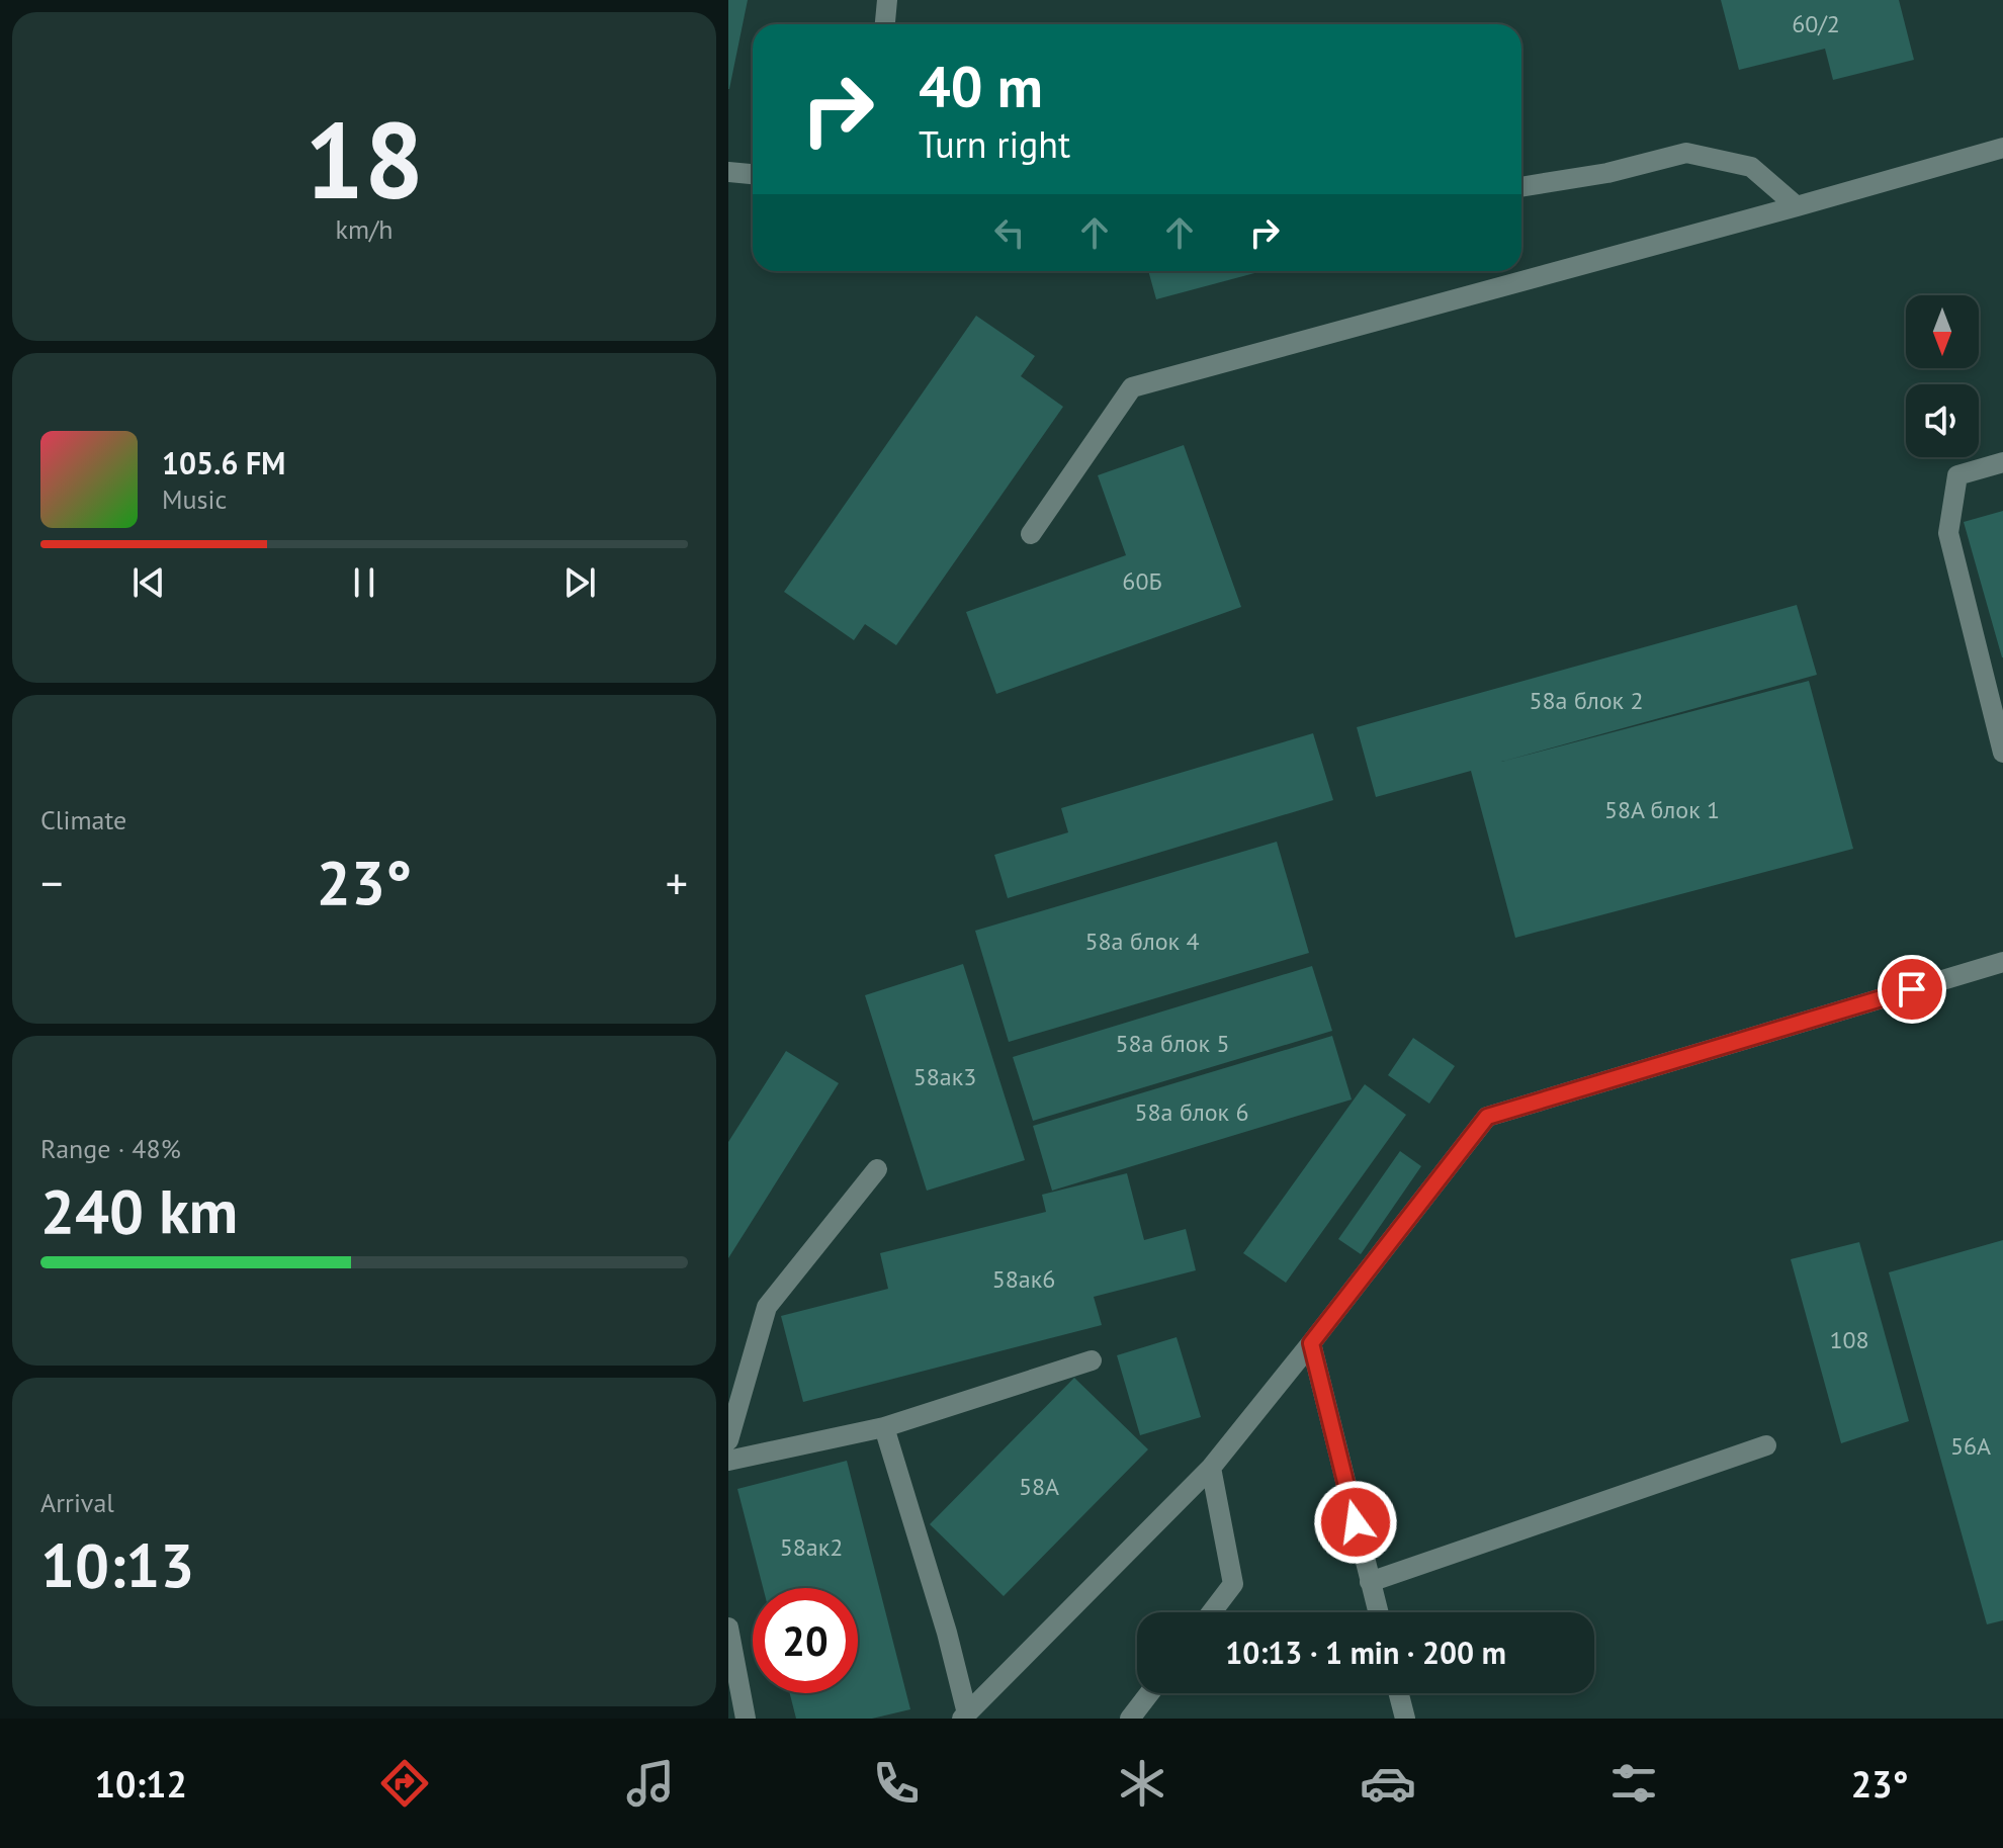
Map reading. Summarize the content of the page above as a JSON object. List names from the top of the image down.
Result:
{
  "house_numbers": [
    "60/2",
    "60Б",
    "58а блок 2",
    "58А блок 1",
    "58а блок 4",
    "58а блок 5",
    "58ак3",
    "58а блок 6",
    "58ак6",
    "108",
    "56А",
    "58А",
    "58ак2"
  ],
  "north": "bottom",
  "page": {
    "tile": [
      ["18", "km/h"],
      "Climate",
      ["Range · 48%", "240 km"],
      ["Arrival", "10:13"]
    ],
    "turn": ["40 m", "Turn right"],
    "song": ["105.6 FM", "Music"],
    "heat": ["−", "23°", "+"],
    "limit": "20",
    "trip": "10:13 · 1 min · 200 m",
    "tabs": ["10:12", "23°"]
  }
}
